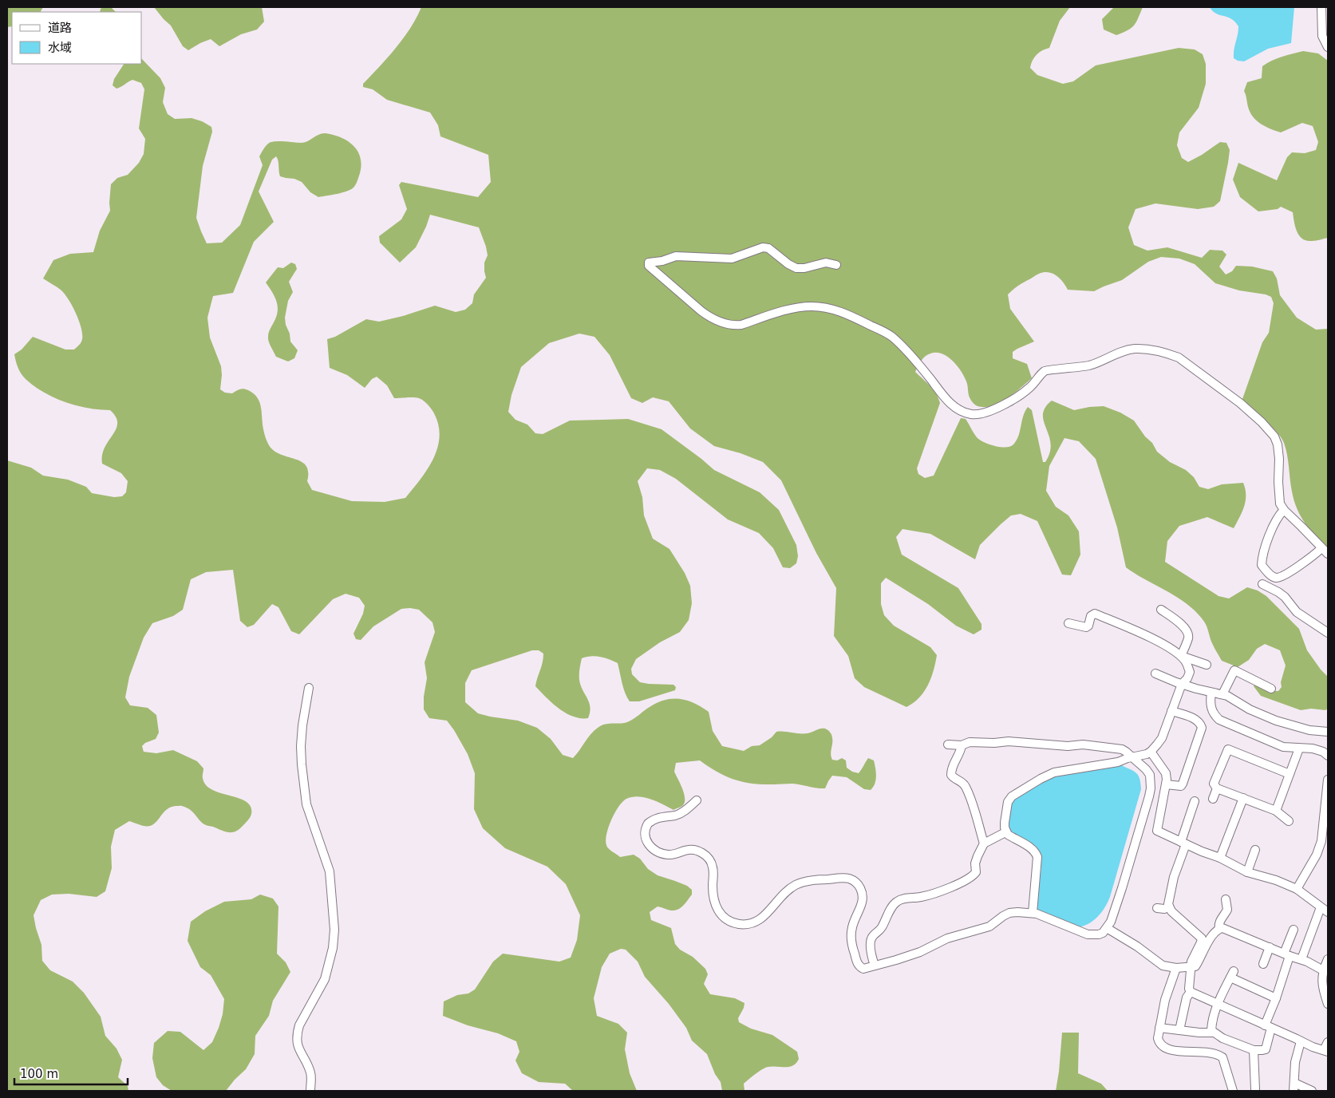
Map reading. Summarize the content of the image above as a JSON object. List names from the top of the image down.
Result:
{
  "legend": ["道路", "水域"],
  "scale_bar": "100 m"
}
